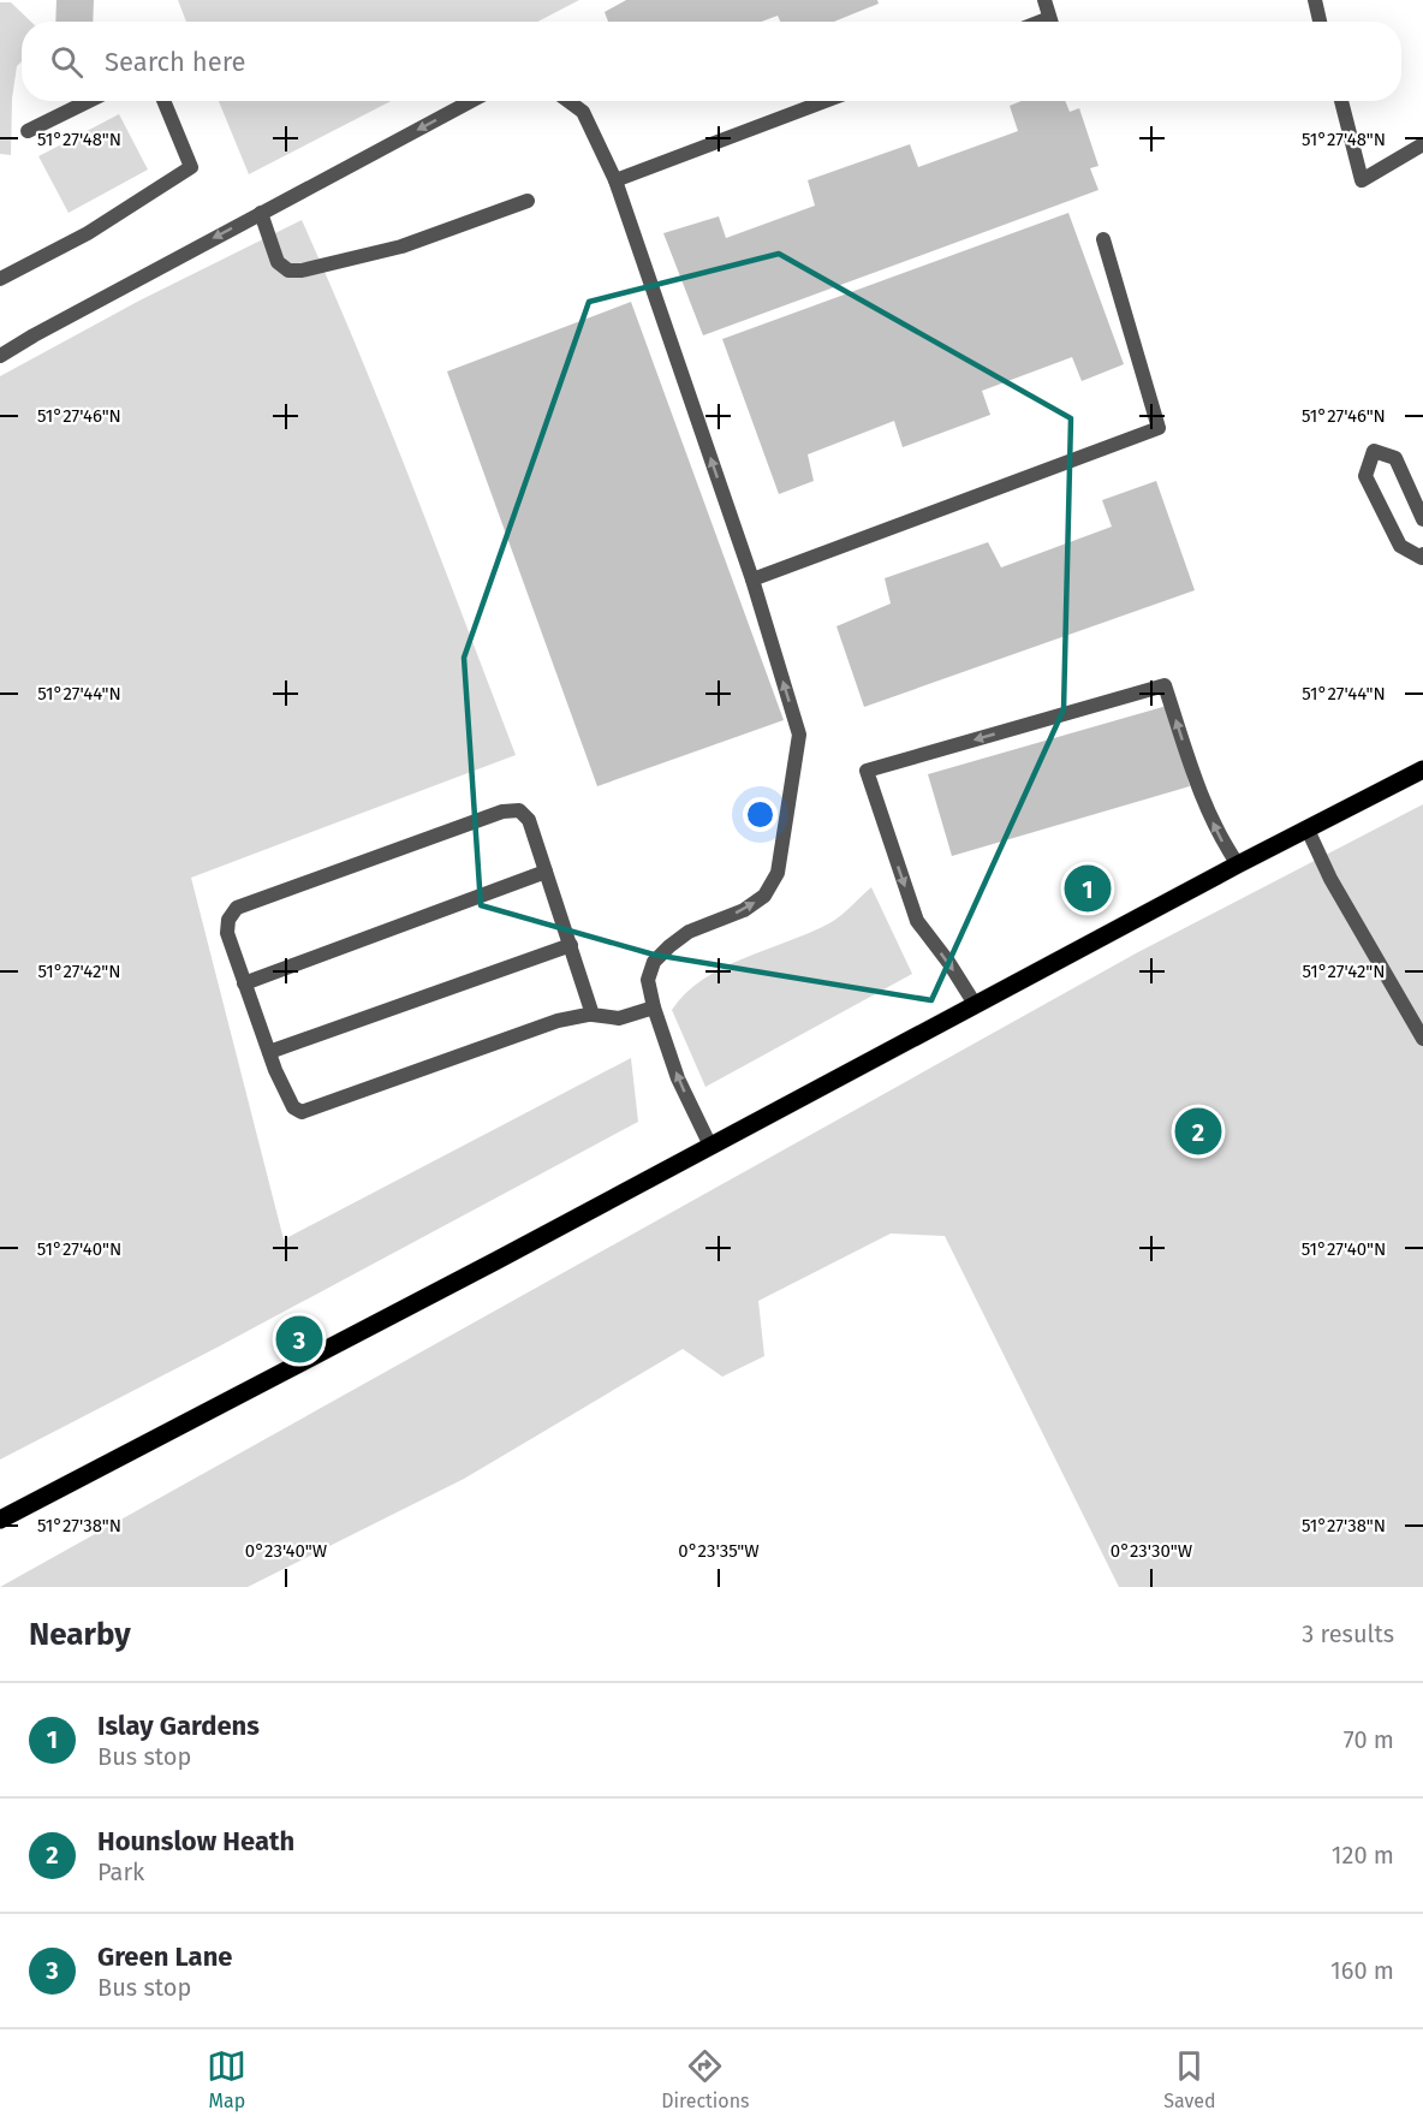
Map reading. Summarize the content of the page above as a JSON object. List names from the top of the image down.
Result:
{
  "page": {
    "search": "Search here",
    "pins": ["1", "2", "3"],
    "heading": ["Nearby", "3 results"],
    "list": [
      {
        "mark": "1",
        "name": "Islay Gardens",
        "note": "Bus stop",
        "value": "70 m"
      },
      {
        "mark": "2",
        "name": "Hounslow Heath",
        "note": "Park",
        "value": "120 m"
      },
      {
        "mark": "3",
        "name": "Green Lane",
        "note": "Bus stop",
        "value": "160 m"
      }
    ],
    "nav": ["Map", "Directions", "Saved"]
  },
  "coordinates": [
    "51°27'48\"N",
    "51°27'46\"N",
    "51°27'44\"N",
    "51°27'42\"N",
    "51°27'40\"N",
    "51°27'38\"N",
    "0°23'40\"W",
    "0°23'35\"W",
    "0°23'30\"W"
  ]
}
